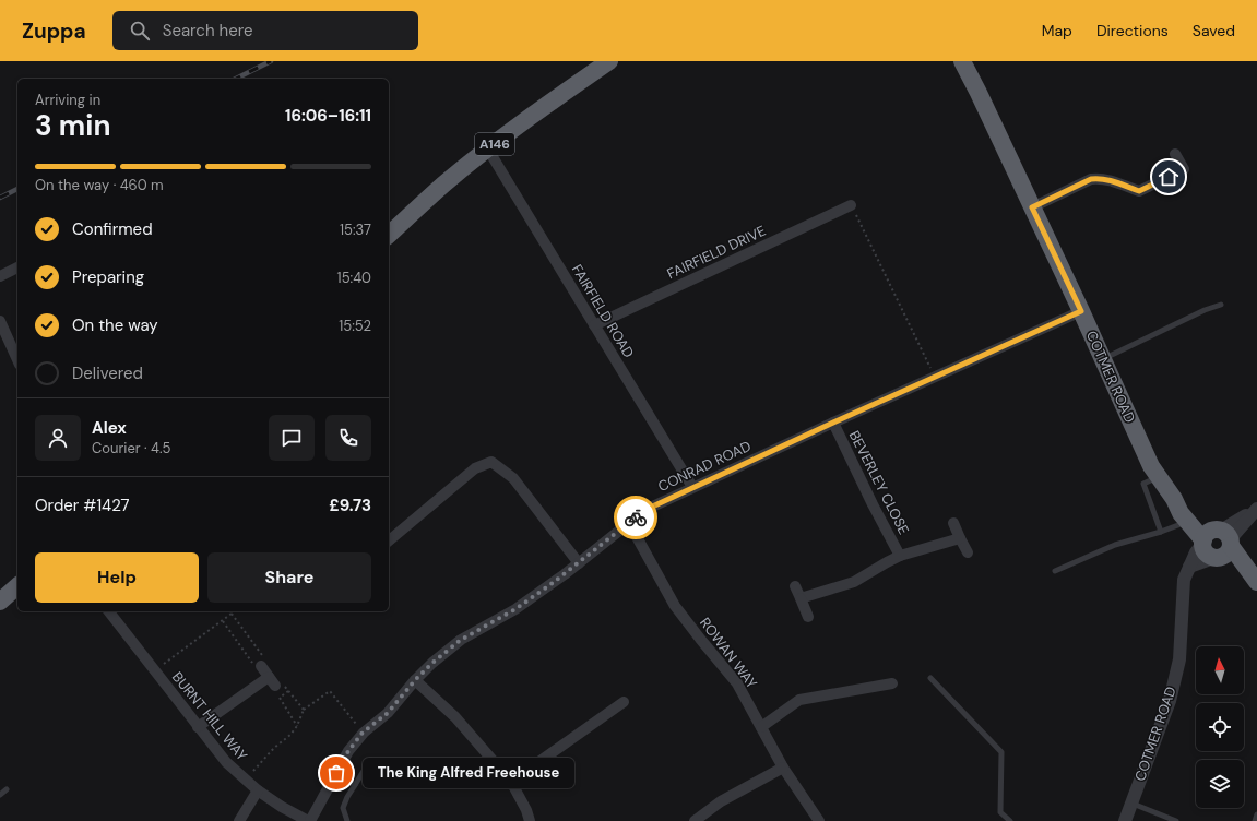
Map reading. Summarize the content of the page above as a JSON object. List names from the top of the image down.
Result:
{
  "streets": {
    "highway": ["A146", "COTMER ROAD"],
    "street": [
      "FAIRFIELD DRIVE",
      "FAIRFIELD ROAD",
      "CONRAD ROAD",
      "BEVERLEY CLOSE",
      "ROWAN WAY",
      "BURNT HILL WAY"
    ]
  },
  "crossings": [
    ["A146", "FAIRFIELD ROAD"],
    ["FAIRFIELD DRIVE", "FAIRFIELD ROAD"],
    ["FAIRFIELD ROAD", "CONRAD ROAD"],
    ["COTMER ROAD", "CONRAD ROAD"],
    ["CONRAD ROAD", "BEVERLEY CLOSE"],
    ["CONRAD ROAD", "ROWAN WAY"],
    ["CONRAD ROAD", "BURNT HILL WAY"]
  ],
  "places": ["The King Alfred Freehouse"],
  "north": "top",
  "page": {
    "header": "Zuppa",
    "search": "Search here",
    "nav": ["Map", "Directions", "Saved"],
    "heading": ["3 min", "Arriving in", "16:06–16:11"],
    "panel": [
      "Alex",
      "Courier · 4.5",
      "Order #1427",
      "£9.73"
    ],
    "bar": "On the way · 460 m",
    "list": [
      ["Confirmed", "15:37"],
      ["Preparing", "15:40"],
      ["On the way", "15:52"],
      "Delivered"
    ],
    "buttons": ["Help", "Share"],
    "bubble": "The King Alfred Freehouse"
  }
}
